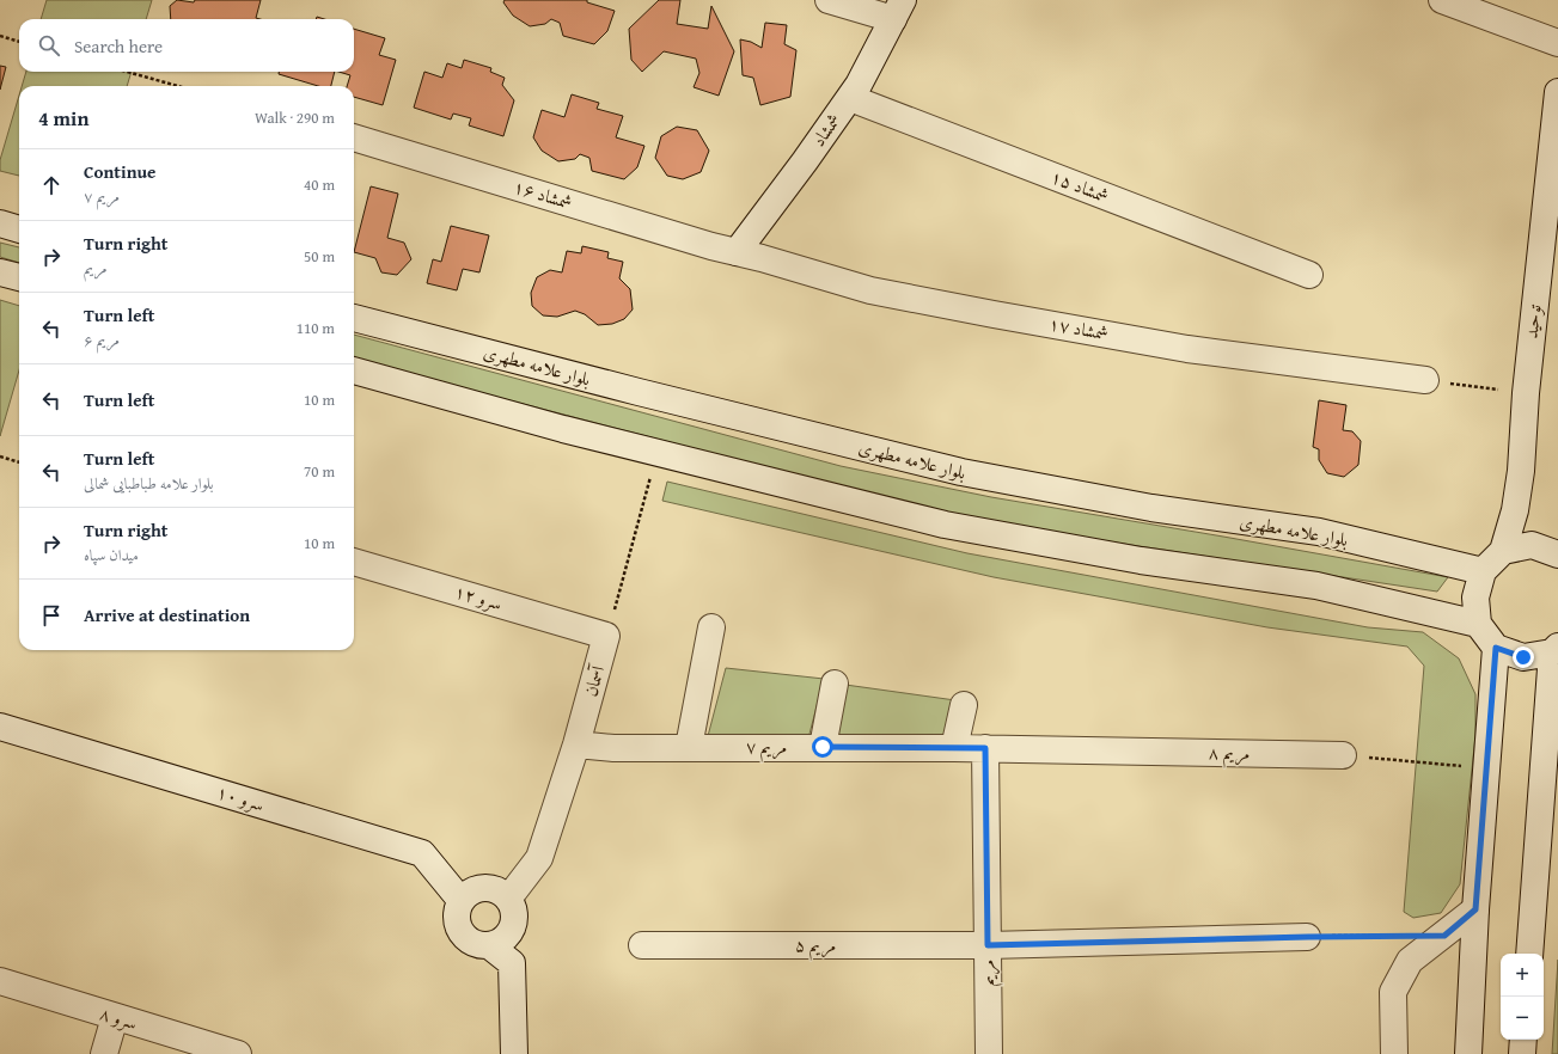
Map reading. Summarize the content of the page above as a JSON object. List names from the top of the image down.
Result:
{
  "streets": {
    "street": [
      "شمشاد",
      "شمشاد ۱۵",
      "شمشاد ۱۶",
      "توحید",
      "شمشاد ۱۷",
      "بلوار علامه مطهری",
      "سرو ۱۲",
      "آسمان",
      "مریم ۷",
      "مریم ۸",
      "سرو ۱۰",
      "مریم ۵",
      "مریم",
      "سرو ۸"
    ]
  },
  "crossings": [
    ["شمشاد", "شمشاد ۱۵"],
    ["شمشاد", "شمشاد ۱۶"],
    ["شمشاد", "شمشاد ۱۷"],
    ["شمشاد ۱۶", "شمشاد ۱۷"],
    ["سرو ۱۲", "آسمان"],
    ["آسمان", "مریم ۷"],
    ["آسمان", "سرو ۱۰"],
    ["مریم ۷", "مریم ۸"],
    ["مریم ۷", "مریم"],
    ["مریم ۸", "مریم"],
    ["مریم ۵", "مریم"]
  ],
  "page": {
    "search": "Search here",
    "heading": ["4 min", "Walk · 290 m"],
    "list": [
      ["Continue", "مریم ۷", "40 m"],
      ["Turn right", "مریم", "50 m"],
      ["Turn left", "مریم ۶", "110 m"],
      ["Turn left", "10 m"],
      ["Turn left", "بلوار علامه طباطبایی شمالی", "70 m"],
      ["Turn right", "میدان سپاه", "10 m"],
      "Arrive at destination"
    ],
    "map_buttons": ["+", "−"]
  }
}
